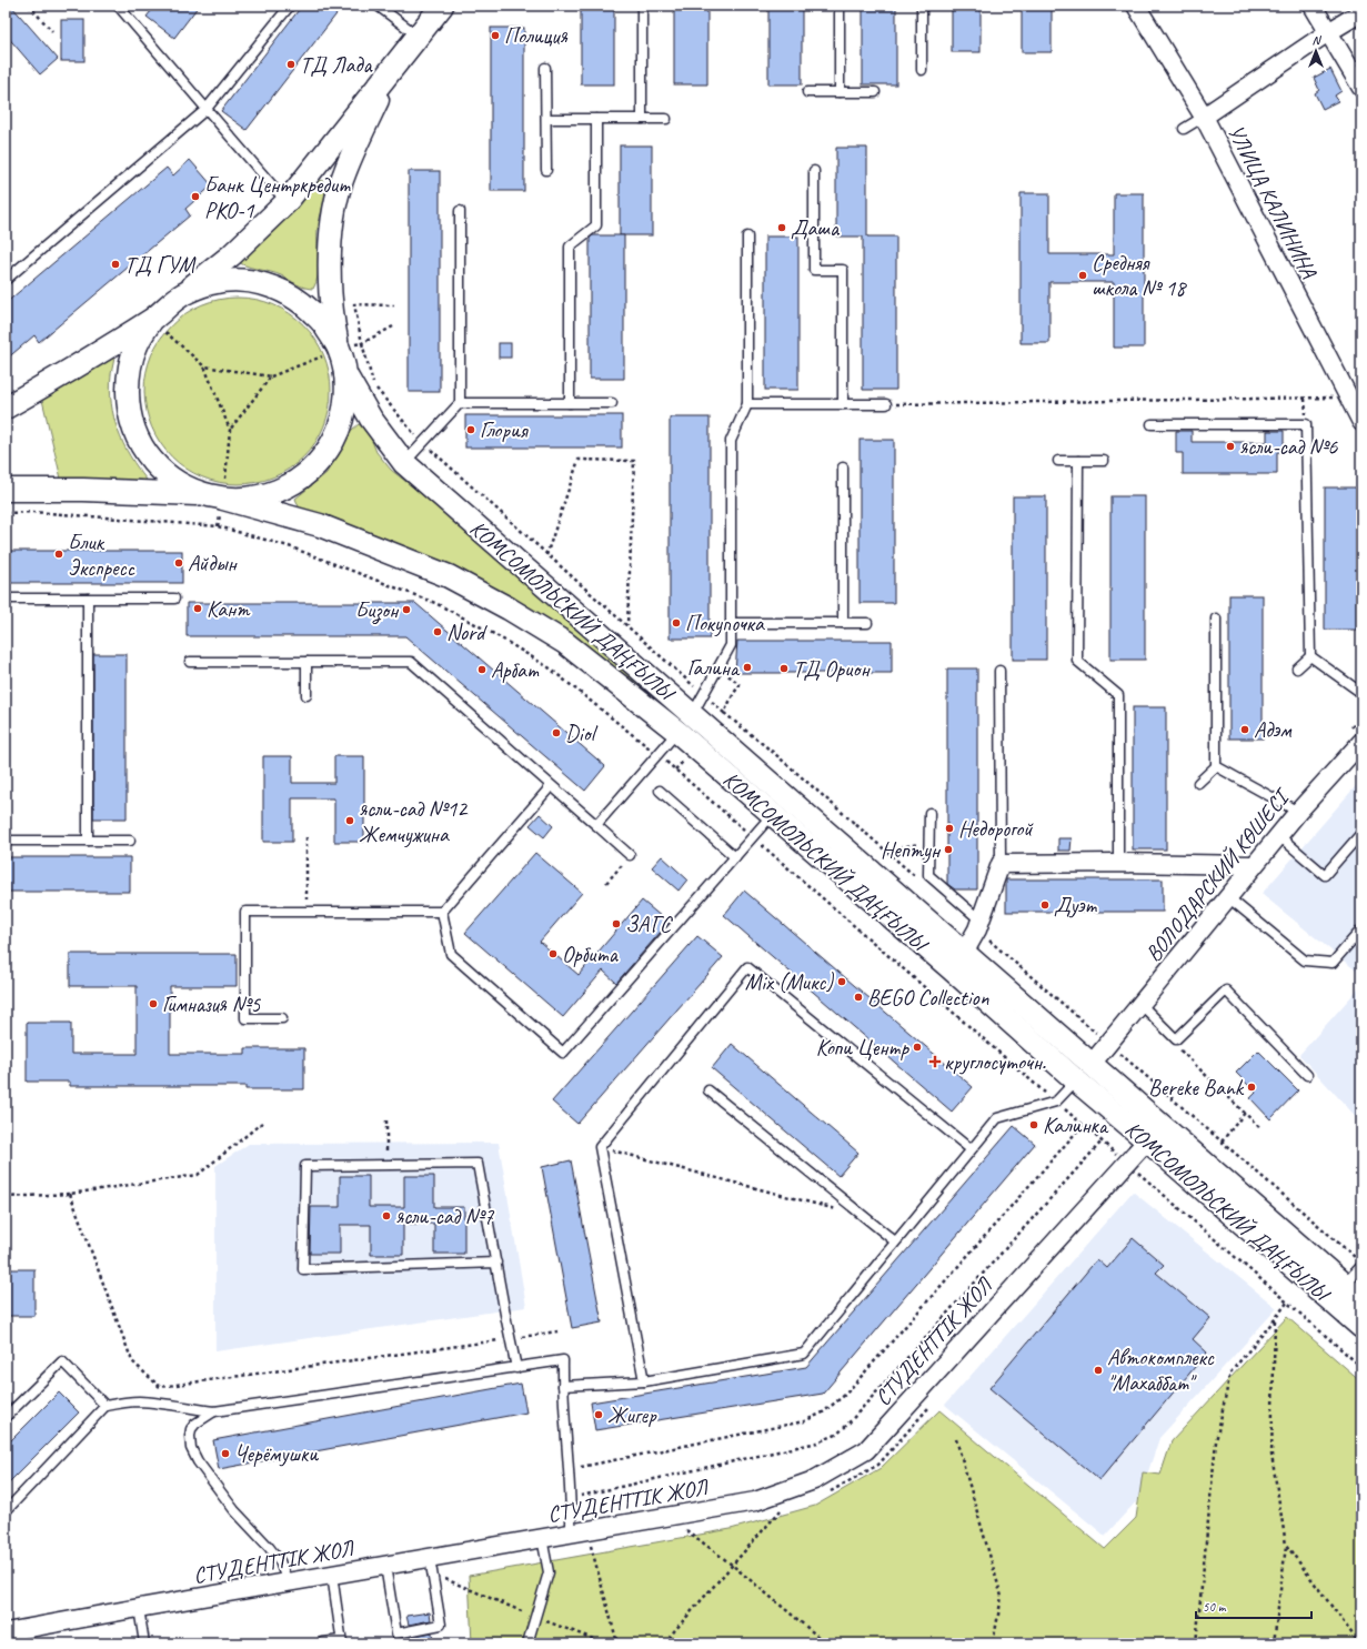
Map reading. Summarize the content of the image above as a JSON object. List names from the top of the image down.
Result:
{
  "streets": {
    "street": [
      "УЛИЦА КАЛИНИНА",
      "КОМСОМОЛЬСКИЙ ДАҢҒЫЛЫ",
      "ВОЛОДАРСКИЙ КӨШЕСІ",
      "СТУДЕНТТІК ЖОЛ"
    ]
  },
  "crossings": [
    ["КОМСОМОЛЬСКИЙ ДАҢҒЫЛЫ", "ВОЛОДАРСКИЙ КӨШЕСІ"],
    ["КОМСОМОЛЬСКИЙ ДАҢҒЫЛЫ", "СТУДЕНТТІК ЖОЛ"]
  ],
  "places": {
    "other": [
      "Полиция",
      "ТД Лада",
      "Банк Центркредит РКО-1",
      "Даша",
      "ТД ГУМ",
      "Средняя школа № 18",
      "Глория",
      "ясли-сад №6",
      "Блик Экспресс",
      "Айдын",
      "Кант",
      "Бизон",
      "Покупочка",
      "Nord",
      "Галина",
      "ТД Орион",
      "Арбат",
      "Адэм",
      "Diol",
      "ясли-сад №12 Жемчужина",
      "Недорогой",
      "Нептун",
      "Дуэт",
      "ЗАГС",
      "Орбита",
      "Mix (Микс)",
      "BEGO Collection",
      "Гимназия №5",
      "Копи Центр",
      "Bereke Bank",
      "Калинка",
      "ясли-сад №7",
      "Автокомплекс \"Махаббат\"",
      "Жигер",
      "Черёмушки"
    ],
    "health": ["круглосуточн."]
  },
  "scale_bar": "50 m",
  "north": "top"
}
